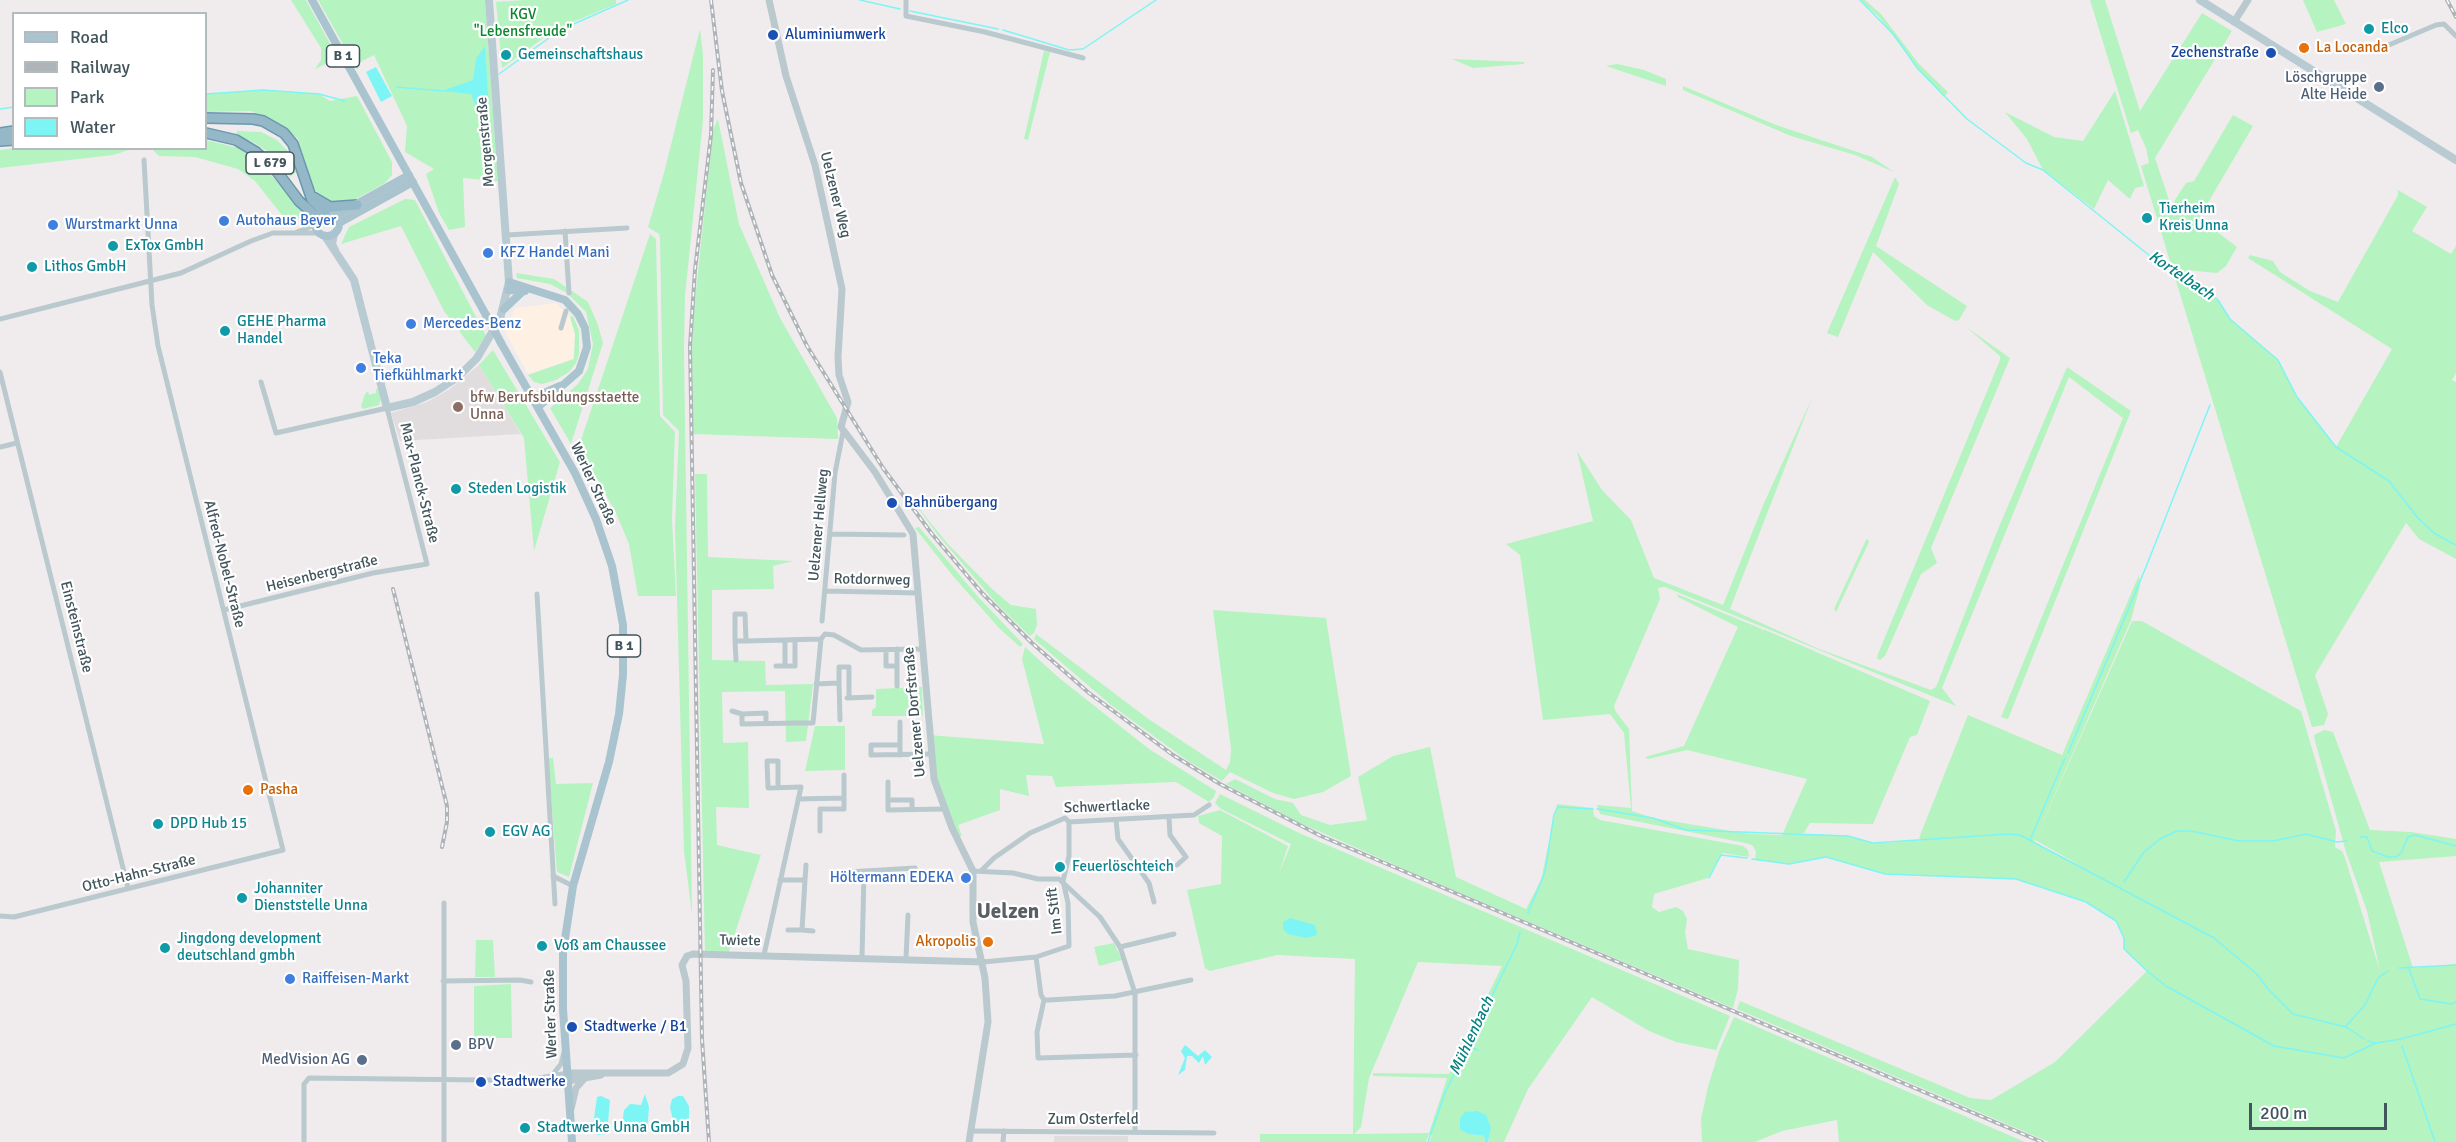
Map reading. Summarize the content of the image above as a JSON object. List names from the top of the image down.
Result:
{
  "streets": {
    "highway": ["L 679"],
    "main road": [
      "B 1",
      "Morgenstraße",
      "Max-Planck-Straße",
      "Werler Straße"
    ],
    "street": [
      "Uelzener Weg",
      "Uelzener Hellweg",
      "Alfred-Nobel-Straße",
      "Heisenbergstraße",
      "Rotdornweg",
      "Einsteinstraße",
      "Uelzener Dorfstraße",
      "Schwertlacke",
      "Otto-Hahn-Straße",
      "Im Stift",
      "Twiete",
      "Zum Osterfeld"
    ]
  },
  "crossings": [
    ["B 1", "Werler Straße"],
    ["Morgenstraße", "Max-Planck-Straße"],
    ["L 679", "Max-Planck-Straße"],
    ["Uelzener Weg", "Uelzener Hellweg"],
    ["Uelzener Weg", "Uelzener Dorfstraße"],
    ["Max-Planck-Straße", "Heisenbergstraße"],
    ["Werler Straße", "Twiete"],
    ["Uelzener Hellweg", "Rotdornweg"],
    ["Uelzener Hellweg", "Uelzener Dorfstraße"],
    ["Alfred-Nobel-Straße", "Heisenbergstraße"],
    ["Alfred-Nobel-Straße", "Otto-Hahn-Straße"],
    ["Rotdornweg", "Uelzener Dorfstraße"],
    ["Einsteinstraße", "Otto-Hahn-Straße"],
    ["Uelzener Dorfstraße", "Im Stift"],
    ["Uelzener Dorfstraße", "Twiete"],
    ["Uelzener Dorfstraße", "Zum Osterfeld"],
    ["Schwertlacke", "Im Stift"],
    ["Im Stift", "Twiete"]
  ],
  "districts": ["Uelzen"],
  "water": ["Kortelbach", "Mühlenbach"],
  "parks": ["KGV \"Lebensfreude\""],
  "places": [
    "Elco",
    "Aluminiumwerk",
    "La Locanda",
    "Zechenstraße",
    "Gemeinschaftshaus",
    "Löschgruppe Alte Heide",
    "Tierheim Kreis Unna",
    "Autohaus Beyer",
    "Wurstmarkt Unna",
    "ExTox GmbH",
    "KFZ Handel Mani",
    "Lithos GmbH",
    "Mercedes-Benz",
    "GEHE Pharma Handel",
    "Teka Tiefkühlmarkt",
    "bfw Berufsbildungsstaette Unna",
    "Steden Logistik",
    "Bahnübergang",
    "Pasha",
    "DPD Hub 15",
    "EGV AG",
    "Feuerlöschteich",
    "Höltermann EDEKA",
    "Johanniter Dienststelle Unna",
    "Akropolis",
    "Voß am Chaussee",
    "Jingdong development deutschland gmbh",
    "Raiffeisen-Markt",
    "Stadtwerke / B1",
    "BPV",
    "MedVision AG",
    "Stadtwerke",
    "Stadtwerke Unna GmbH"
  ],
  "legend": [
    "Road",
    "Railway",
    "Park",
    "Water"
  ],
  "scale_bar": "200 m"
}
